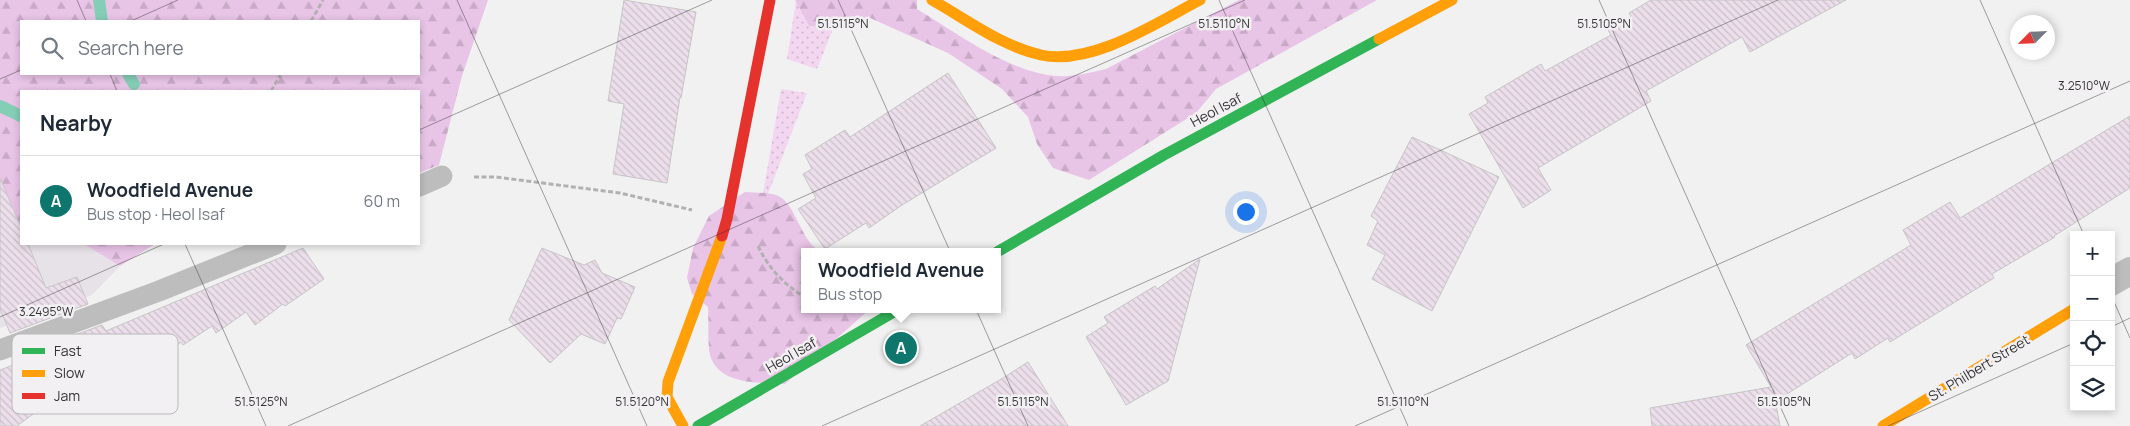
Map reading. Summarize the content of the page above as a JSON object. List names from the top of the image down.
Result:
{
  "streets": {
    "street": ["Heol Isaf", "St. Philbert Street"]
  },
  "legend": ["Fast", "Slow", "Jam"],
  "north": "bottom left",
  "page": {
    "search": "Search here",
    "heading": "Nearby",
    "list": [
      {
        "mark": "A",
        "name": "Woodfield Avenue",
        "note": "Bus stop · Heol Isaf",
        "value": "60 m"
      }
    ],
    "map_buttons": ["+", "−"],
    "popup": ["Woodfield Avenue", "Bus stop"],
    "pins": "A"
  },
  "coordinates": [
    "51.5115°N",
    "51.5110°N",
    "51.5105°N",
    "3.2510°W",
    "3.2495°W",
    "51.5125°N",
    "51.5120°N"
  ]
}
